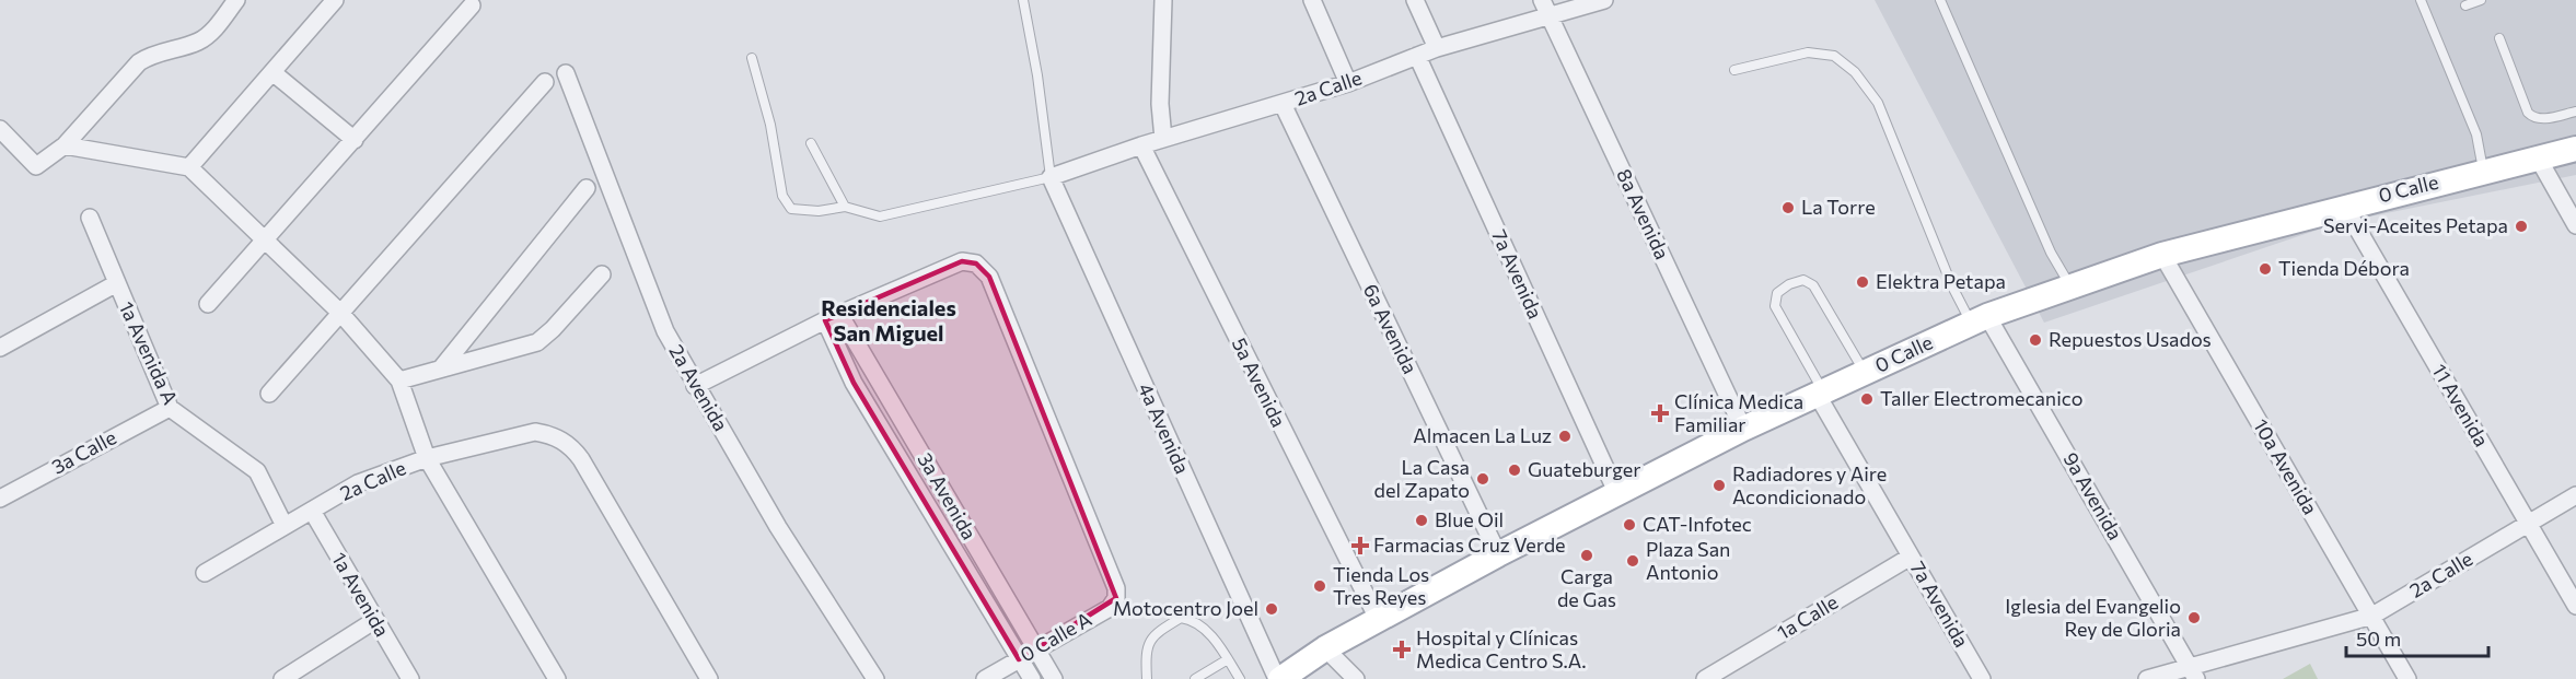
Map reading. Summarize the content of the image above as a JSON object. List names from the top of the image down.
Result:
{
  "streets": {
    "main road": ["0 Calle"],
    "street": [
      "2a Calle",
      "8a Avenida",
      "7a Avenida",
      "6a Avenida",
      "1a Avenida A",
      "5a Avenida",
      "2a Avenida",
      "11 Avenida",
      "4a Avenida",
      "3a Calle",
      "10a Avenida",
      "3a Avenida",
      "9a Avenida",
      "1a Avenida",
      "1a Calle",
      "0 Calle A"
    ]
  },
  "crossings": [
    ["2a Calle", "8a Avenida"],
    ["2a Calle", "7a Avenida"],
    ["2a Calle", "6a Avenida"],
    ["2a Calle", "1a Avenida A"],
    ["2a Calle", "5a Avenida"],
    ["2a Calle", "11 Avenida"],
    ["2a Calle", "4a Avenida"],
    ["2a Calle", "10a Avenida"],
    ["2a Calle", "9a Avenida"],
    ["2a Calle", "1a Avenida"],
    ["0 Calle", "8a Avenida"],
    ["0 Calle", "7a Avenida"],
    ["0 Calle", "6a Avenida"],
    ["0 Calle", "5a Avenida"],
    ["0 Calle", "11 Avenida"],
    ["0 Calle", "4a Avenida"],
    ["0 Calle", "10a Avenida"],
    ["0 Calle", "9a Avenida"],
    ["7a Avenida", "1a Calle"],
    ["1a Avenida A", "3a Calle"],
    ["3a Avenida", "0 Calle A"]
  ],
  "districts": ["Residenciales San Miguel"],
  "places": {
    "other": [
      "La Torre",
      "Servi-Aceites Petapa",
      "Tienda Débora",
      "Elektra Petapa",
      "Repuestos Usados",
      "Taller Electromecanico",
      "Almacen La Luz",
      "Guateburger",
      "La Casa del Zapato",
      "Radiadores y Aire Acondicionado",
      "Blue Oil",
      "CAT-Infotec",
      "Carga de Gas",
      "Plaza San Antonio",
      "Tienda Los Tres Reyes",
      "Motocentro Joel",
      "Iglesia del Evangelio Rey de Gloria"
    ],
    "health": ["Clínica Medica Familiar", "Farmacias Cruz Verde", "Hospital y Clínicas Medica Centro S.A."]
  },
  "scale_bar": "50 m"
}
